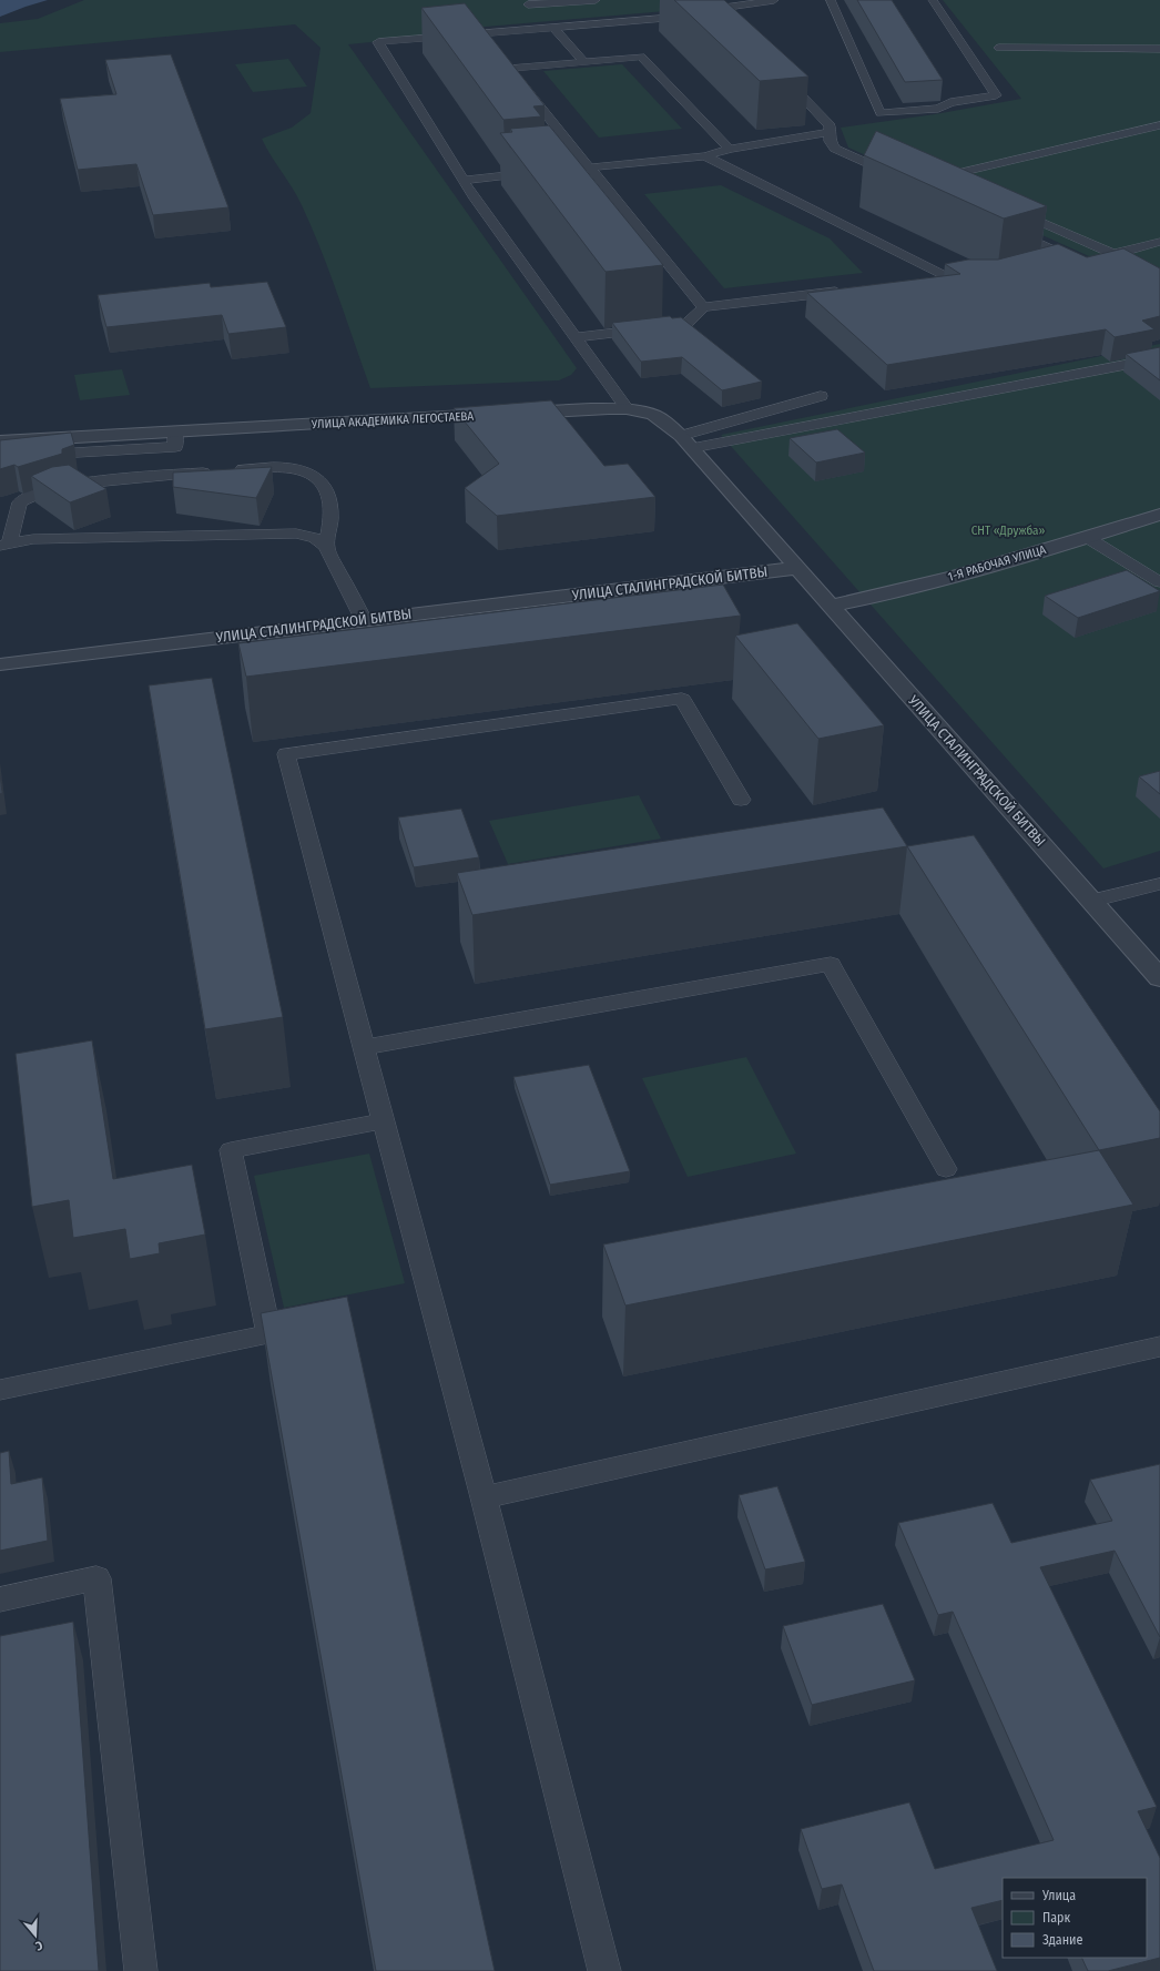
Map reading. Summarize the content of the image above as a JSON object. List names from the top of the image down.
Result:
{
  "streets": {
    "street": ["УЛИЦА АКАДЕМИКА ЛЕГОСТАЕВА", "1-Я РАБОЧАЯ УЛИЦА", "УЛИЦА СТАЛИНГРАДСКОЙ БИТВЫ"]
  },
  "crossings": [
    ["УЛИЦА АКАДЕМИКА ЛЕГОСТАЕВА", "УЛИЦА СТАЛИНГРАДСКОЙ БИТВЫ"],
    ["1-Я РАБОЧАЯ УЛИЦА", "УЛИЦА СТАЛИНГРАДСКОЙ БИТВЫ"]
  ],
  "parks": ["СНТ «Дружба»"],
  "legend": ["Улица", "Парк", "Здание"],
  "north": "bottom"
}
